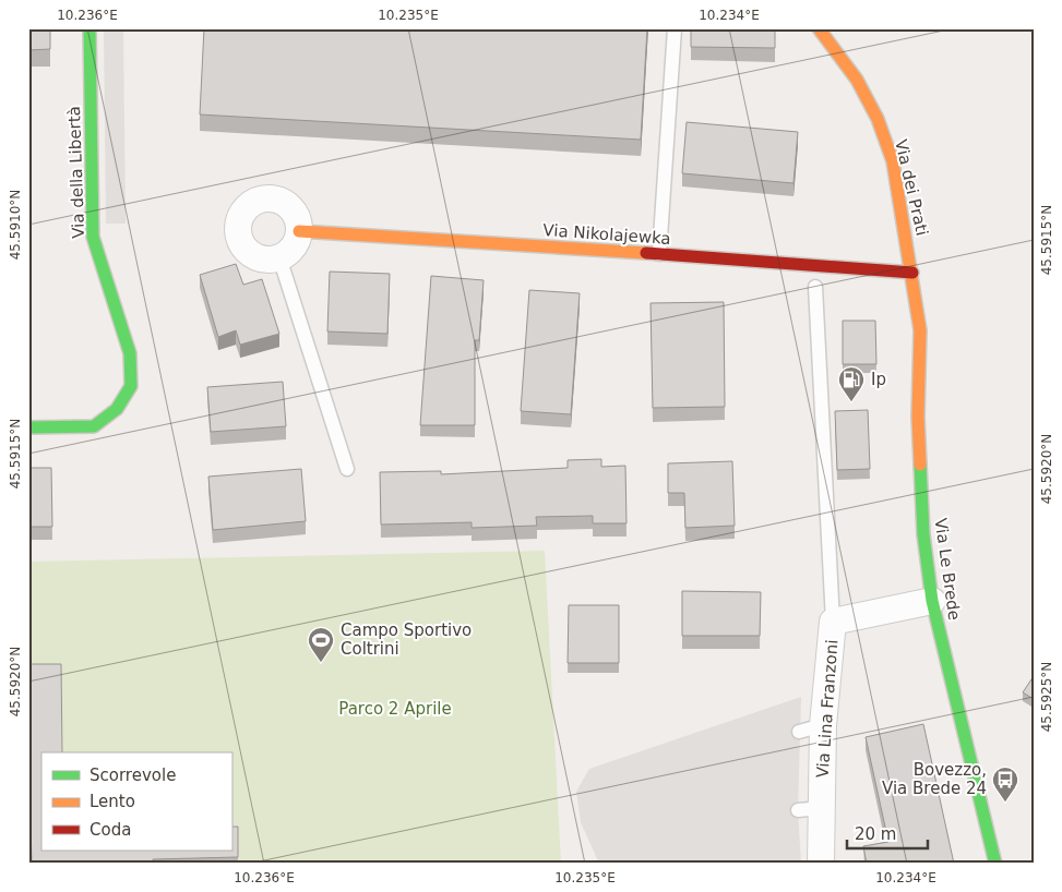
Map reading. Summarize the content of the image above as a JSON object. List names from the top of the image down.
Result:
{
  "streets": {
    "street": [
      "Via della Libertà",
      "Via dei Prati",
      "Via Nikolajewka",
      "Via Le Brede",
      "Via Lina Franzoni"
    ]
  },
  "crossings": [
    ["Via dei Prati", "Via Nikolajewka"],
    ["Via dei Prati", "Via Le Brede"],
    ["Via Nikolajewka", "Via Le Brede"],
    ["Via Le Brede", "Via Lina Franzoni"]
  ],
  "parks": ["Parco 2 Aprile"],
  "places": {
    "fuel station": ["Ip"],
    "sports": ["Campo Sportivo Coltrini"],
    "bus stop": ["Bovezzo, Via Brede 24"]
  },
  "legend": ["Scorrevole", "Lento", "Coda"],
  "scale_bar": "20 m",
  "coordinates": [
    "10.236°E",
    "10.235°E",
    "10.234°E",
    "45.5910°N",
    "45.5915°N",
    "45.5920°N",
    "45.5925°N"
  ]
}
